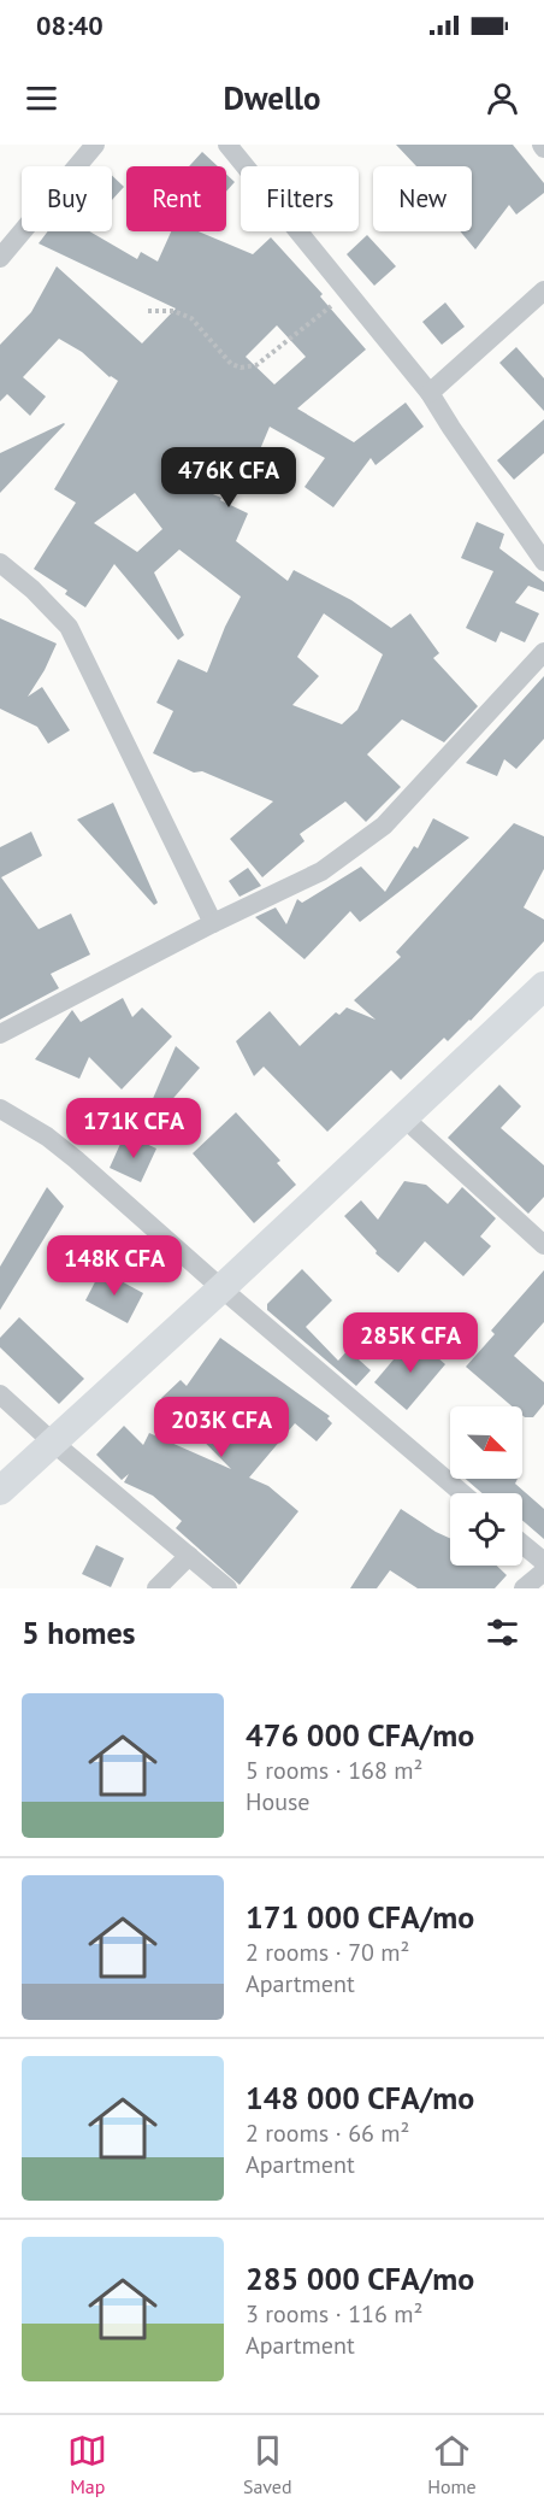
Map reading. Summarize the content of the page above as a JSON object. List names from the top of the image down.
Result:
{
  "north": "bottom right",
  "page": {
    "status": "08:40",
    "header": "Dwello",
    "chip": [
      "Buy",
      "Rent",
      "Filters",
      "New"
    ],
    "price": [
      "476K CFA",
      "171K CFA",
      "148K CFA",
      "285K CFA",
      "203K CFA"
    ],
    "heading": "5 homes",
    "list": [
      {
        "name": "476 000 CFA/mo",
        "note": "5 rooms · 168 m² · House"
      },
      {
        "name": "171 000 CFA/mo",
        "note": "2 rooms · 70 m² · Apartment"
      },
      {
        "name": "148 000 CFA/mo",
        "note": "2 rooms · 66 m² · Apartment"
      },
      {
        "name": "285 000 CFA/mo",
        "note": "3 rooms · 116 m² · Apartment"
      }
    ],
    "tabs": ["Map", "Saved", "Home"]
  }
}
